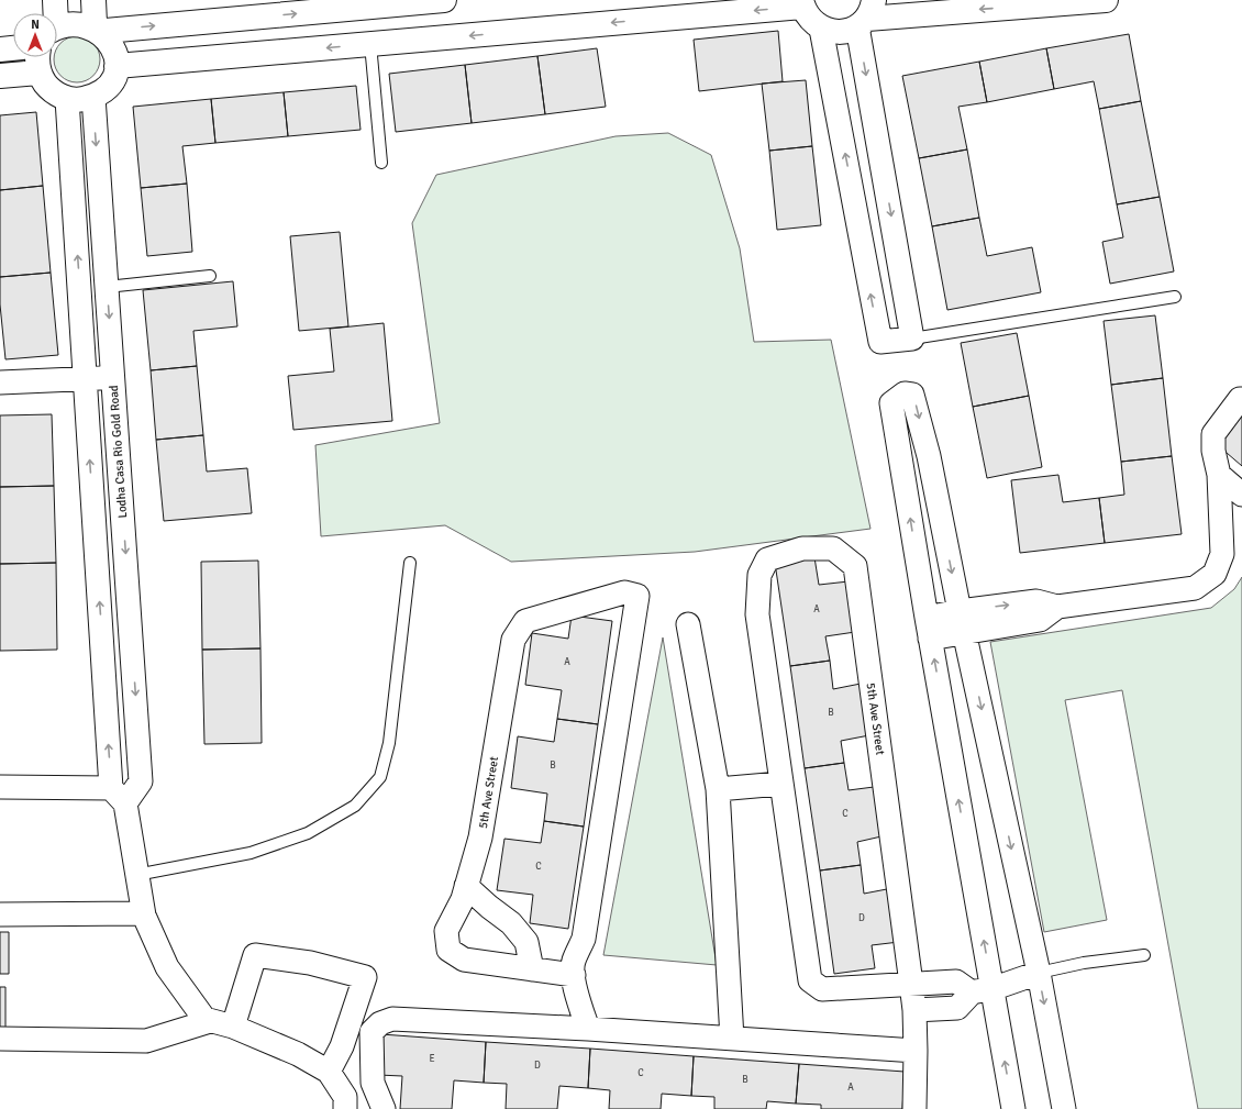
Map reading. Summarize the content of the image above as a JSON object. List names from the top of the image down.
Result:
{
  "streets": {
    "street": ["Lodha Casa Rio Gold Road", "5th Ave Street"]
  },
  "house_numbers": [
    "A",
    "A",
    "B",
    "B",
    "C",
    "C",
    "D",
    "E",
    "D",
    "C",
    "B",
    "A"
  ],
  "north": "top"
}
